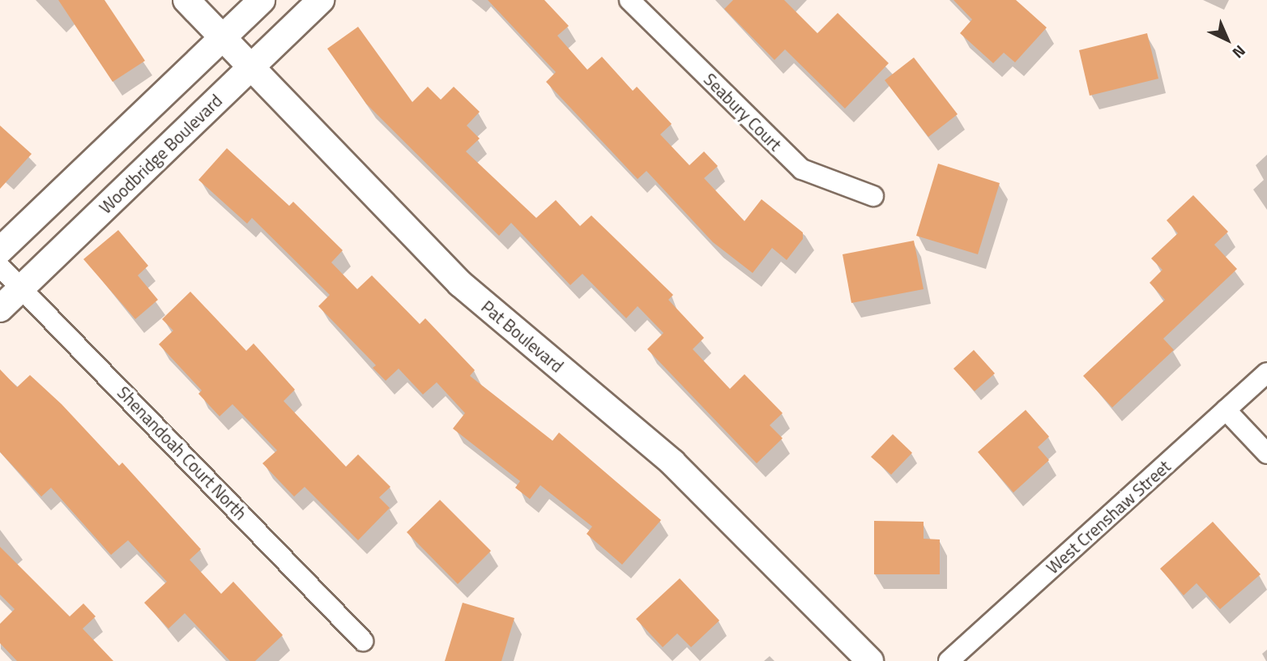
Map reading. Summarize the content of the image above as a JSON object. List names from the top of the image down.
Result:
{
  "streets": {
    "street": [
      "Seabury Court",
      "Woodbridge Boulevard",
      "Pat Boulevard",
      "Shenandoah Court North",
      "West Crenshaw Street"
    ]
  },
  "crossings": [
    ["Woodbridge Boulevard", "Pat Boulevard"],
    ["Woodbridge Boulevard", "Shenandoah Court North"]
  ],
  "north": "bottom right"
}
